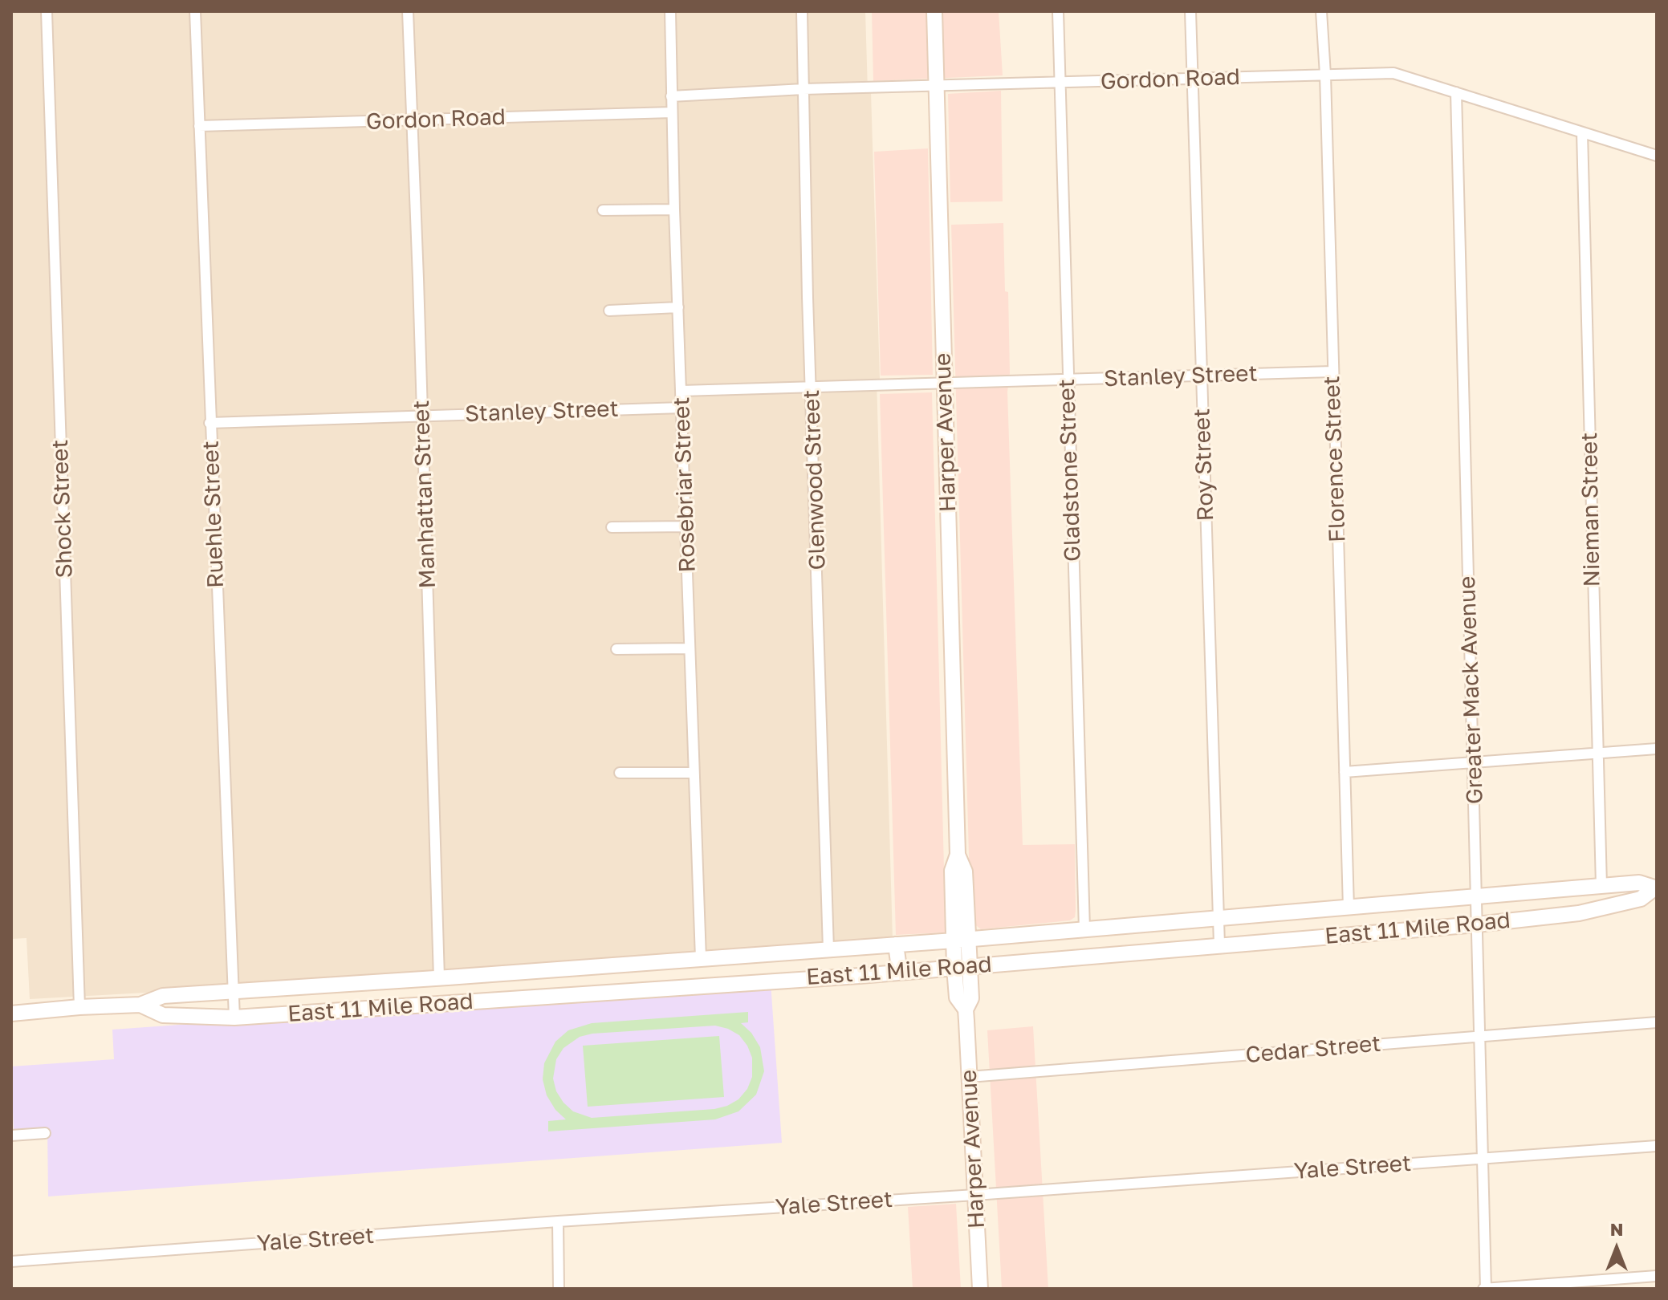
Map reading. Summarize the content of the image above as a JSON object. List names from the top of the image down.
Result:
{
  "streets": {
    "main road": ["Harper Avenue", "East 11 Mile Road"],
    "street": [
      "Gordon Road",
      "Stanley Street",
      "Florence Street",
      "Roy Street",
      "Gladstone Street",
      "Glenwood Street",
      "Rosebriar Street",
      "Manhattan Street",
      "Shock Street",
      "Nieman Street",
      "Ruehle Street",
      "Greater Mack Avenue",
      "Cedar Street",
      "Yale Street"
    ]
  },
  "crossings": [
    ["Gordon Road", "Harper Avenue"],
    ["Gordon Road", "Florence Street"],
    ["Gordon Road", "Roy Street"],
    ["Gordon Road", "Gladstone Street"],
    ["Gordon Road", "Glenwood Street"],
    ["Gordon Road", "Rosebriar Street"],
    ["Gordon Road", "Manhattan Street"],
    ["Gordon Road", "Nieman Street"],
    ["Gordon Road", "Ruehle Street"],
    ["Gordon Road", "Greater Mack Avenue"],
    ["Stanley Street", "Harper Avenue"],
    ["Stanley Street", "Florence Street"],
    ["Stanley Street", "Roy Street"],
    ["Stanley Street", "Gladstone Street"],
    ["Stanley Street", "Glenwood Street"],
    ["Stanley Street", "Rosebriar Street"],
    ["Stanley Street", "Manhattan Street"],
    ["Stanley Street", "Ruehle Street"],
    ["Harper Avenue", "East 11 Mile Road"],
    ["Harper Avenue", "Cedar Street"],
    ["Harper Avenue", "Yale Street"],
    ["Florence Street", "East 11 Mile Road"],
    ["Roy Street", "East 11 Mile Road"],
    ["Gladstone Street", "East 11 Mile Road"],
    ["Glenwood Street", "East 11 Mile Road"],
    ["Rosebriar Street", "East 11 Mile Road"],
    ["Manhattan Street", "East 11 Mile Road"],
    ["Shock Street", "East 11 Mile Road"],
    ["Nieman Street", "East 11 Mile Road"],
    ["Ruehle Street", "East 11 Mile Road"],
    ["Greater Mack Avenue", "East 11 Mile Road"],
    ["Greater Mack Avenue", "Cedar Street"],
    ["Greater Mack Avenue", "Yale Street"]
  ],
  "north": "top"
}
